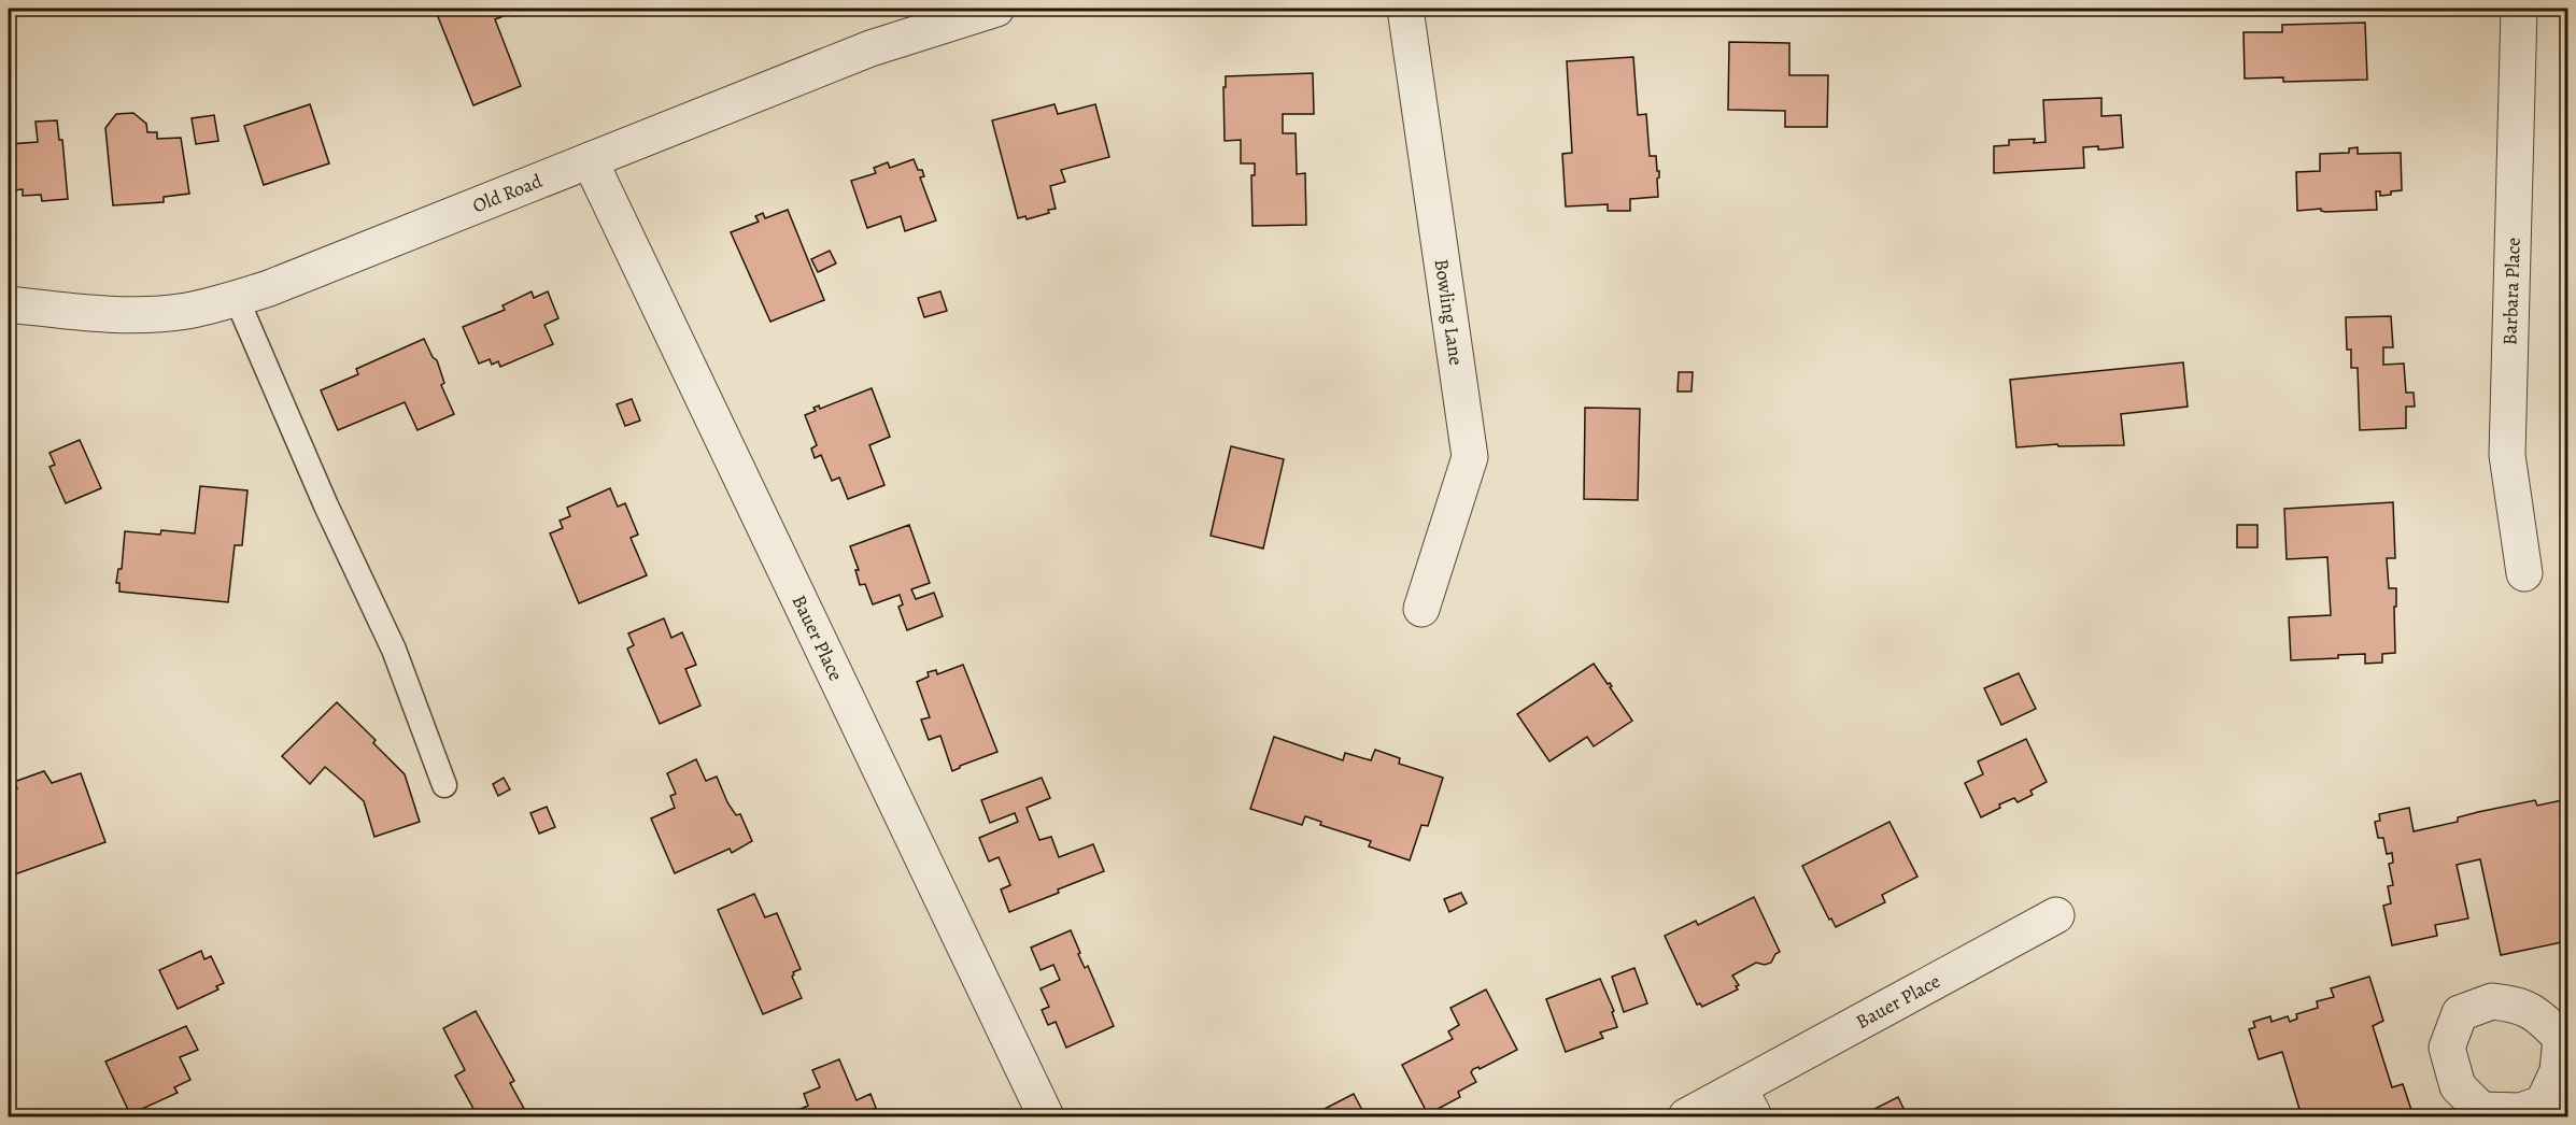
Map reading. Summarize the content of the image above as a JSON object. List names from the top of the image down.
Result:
{
  "streets": {
    "street": [
      "Old Road",
      "Barbara Place",
      "Bowling Lane",
      "Bauer Place"
    ]
  },
  "crossings": [
    ["Old Road", "Bauer Place"]
  ]
}
